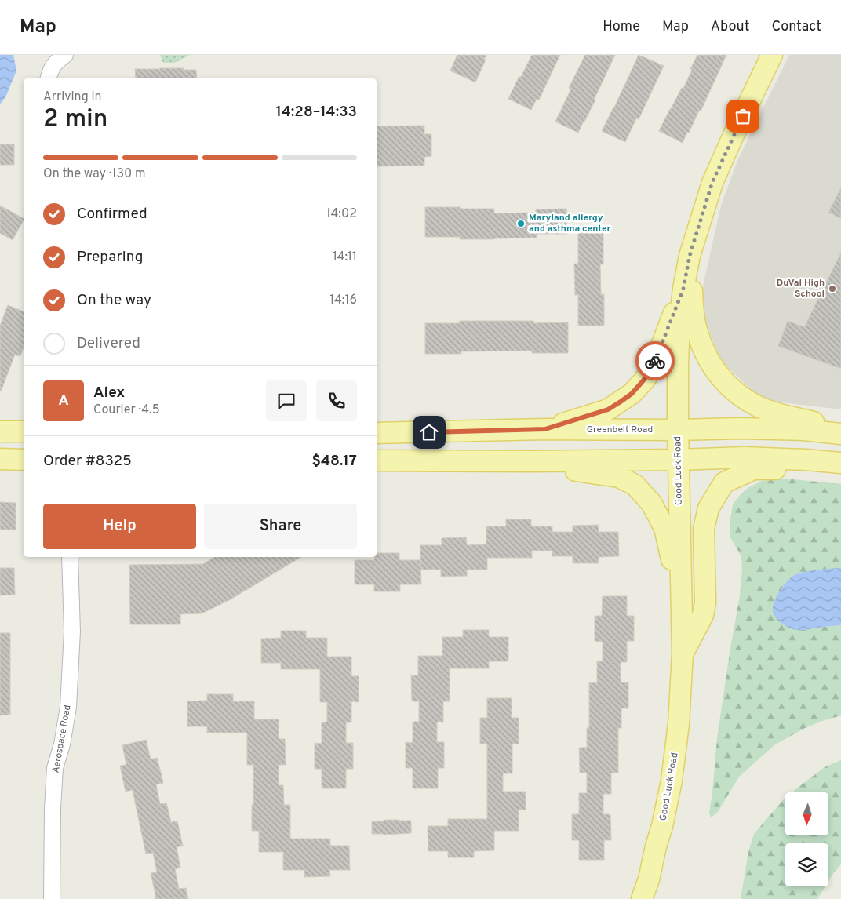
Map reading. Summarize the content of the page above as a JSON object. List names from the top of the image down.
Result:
{
  "streets": {
    "main road": ["Greenbelt Road", "Good Luck Road"],
    "street": ["Aerospace Road"]
  },
  "crossings": [
    ["Greenbelt Road", "Good Luck Road"]
  ],
  "places": ["Maryland allergy and asthma center", "DuVal High School"],
  "north": "bottom",
  "page": {
    "header": "Map",
    "nav": [
      "Home",
      "Map",
      "About",
      "Contact"
    ],
    "heading": ["2 min", "Arriving in", "14:28–14:33"],
    "panel": [
      "Alex",
      "Courier · 4.5",
      "Order #8325",
      "$48.17"
    ],
    "bar": "On the way · 130 m",
    "list": [
      ["Confirmed", "14:02"],
      ["Preparing", "14:11"],
      ["On the way", "14:16"],
      "Delivered"
    ],
    "round": "A",
    "buttons": ["Help", "Share"]
  }
}
